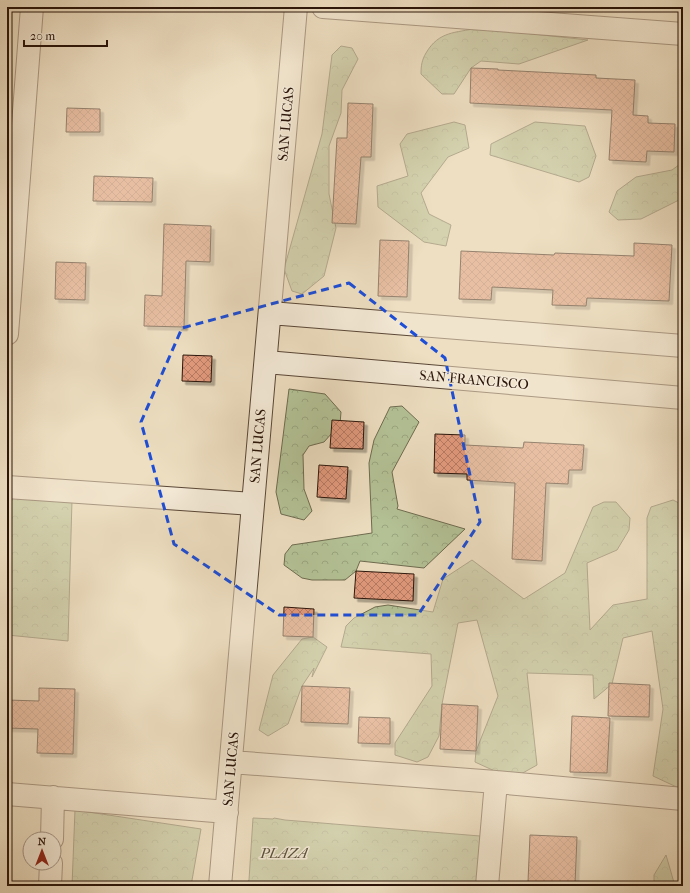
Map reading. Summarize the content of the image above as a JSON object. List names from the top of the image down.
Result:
{
  "streets": {
    "street": ["SAN LUCAS", "SAN FRANCISCO"]
  },
  "crossings": [
    ["SAN LUCAS", "SAN FRANCISCO"]
  ],
  "parks": ["PLAZA"],
  "scale_bar": "20 m",
  "north": "top"
}
